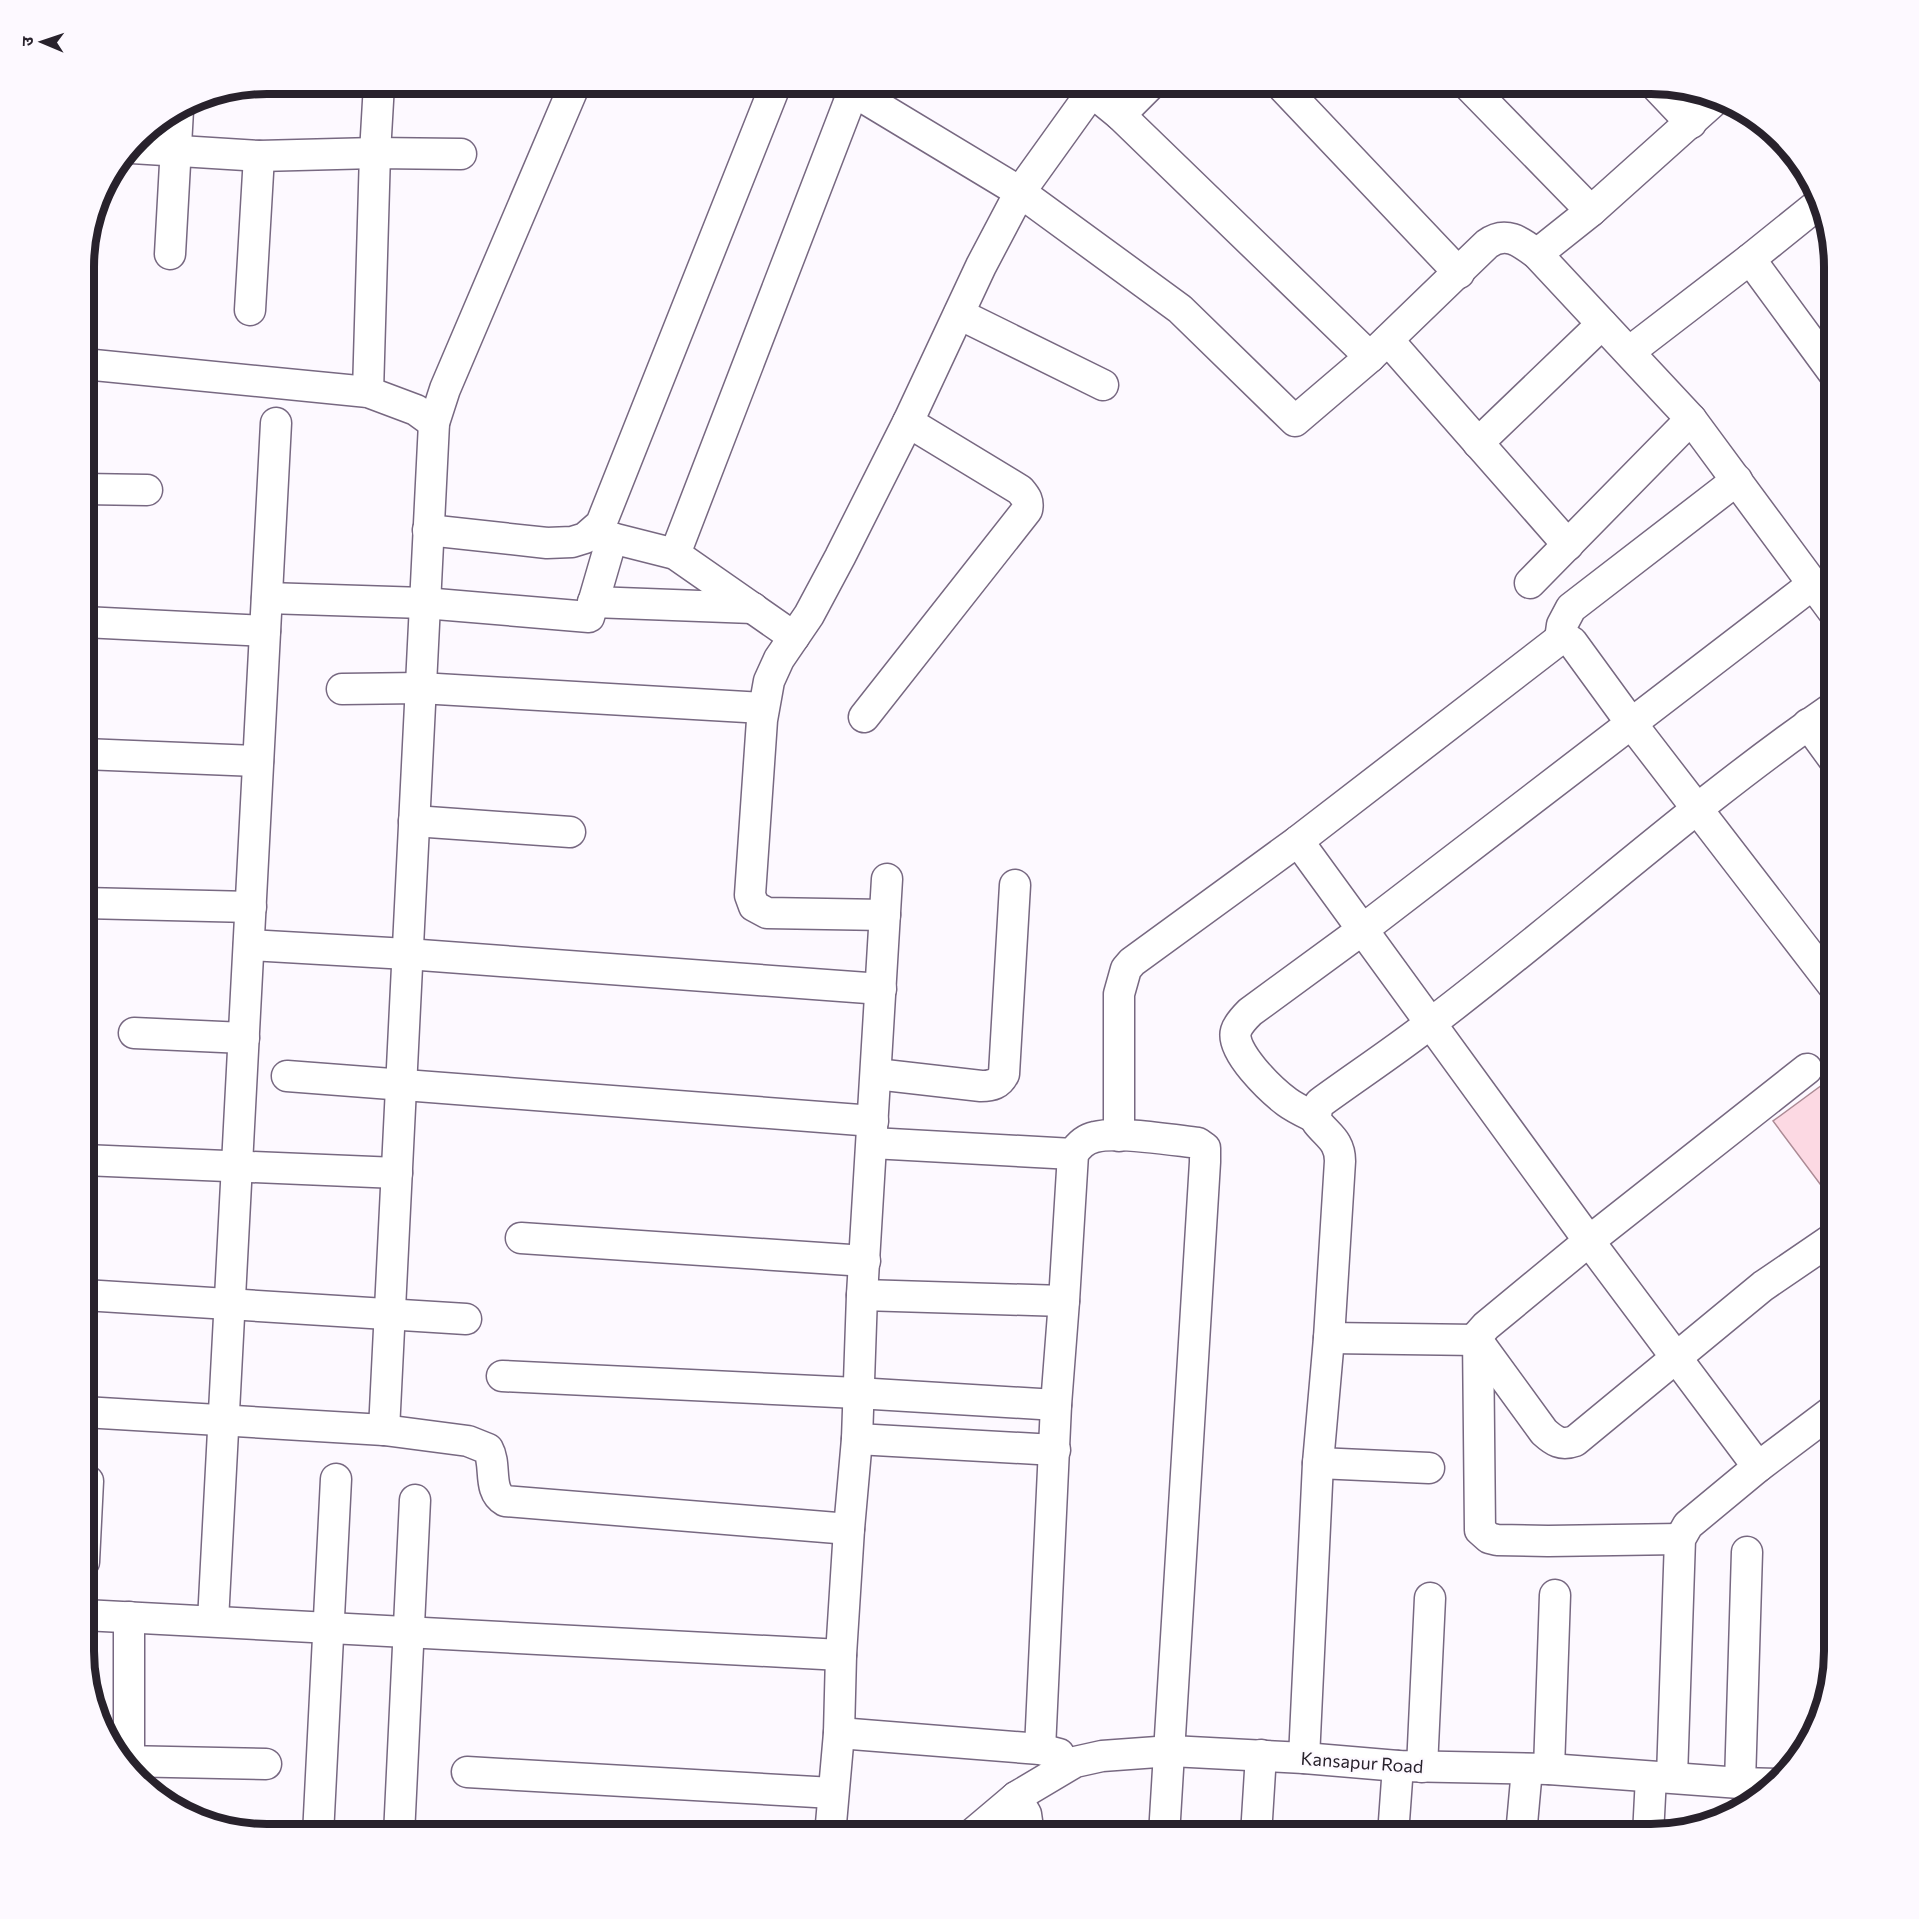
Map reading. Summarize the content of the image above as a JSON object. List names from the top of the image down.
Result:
{
  "streets": {
    "street": ["Kansapur Road"]
  },
  "north": "left"
}
